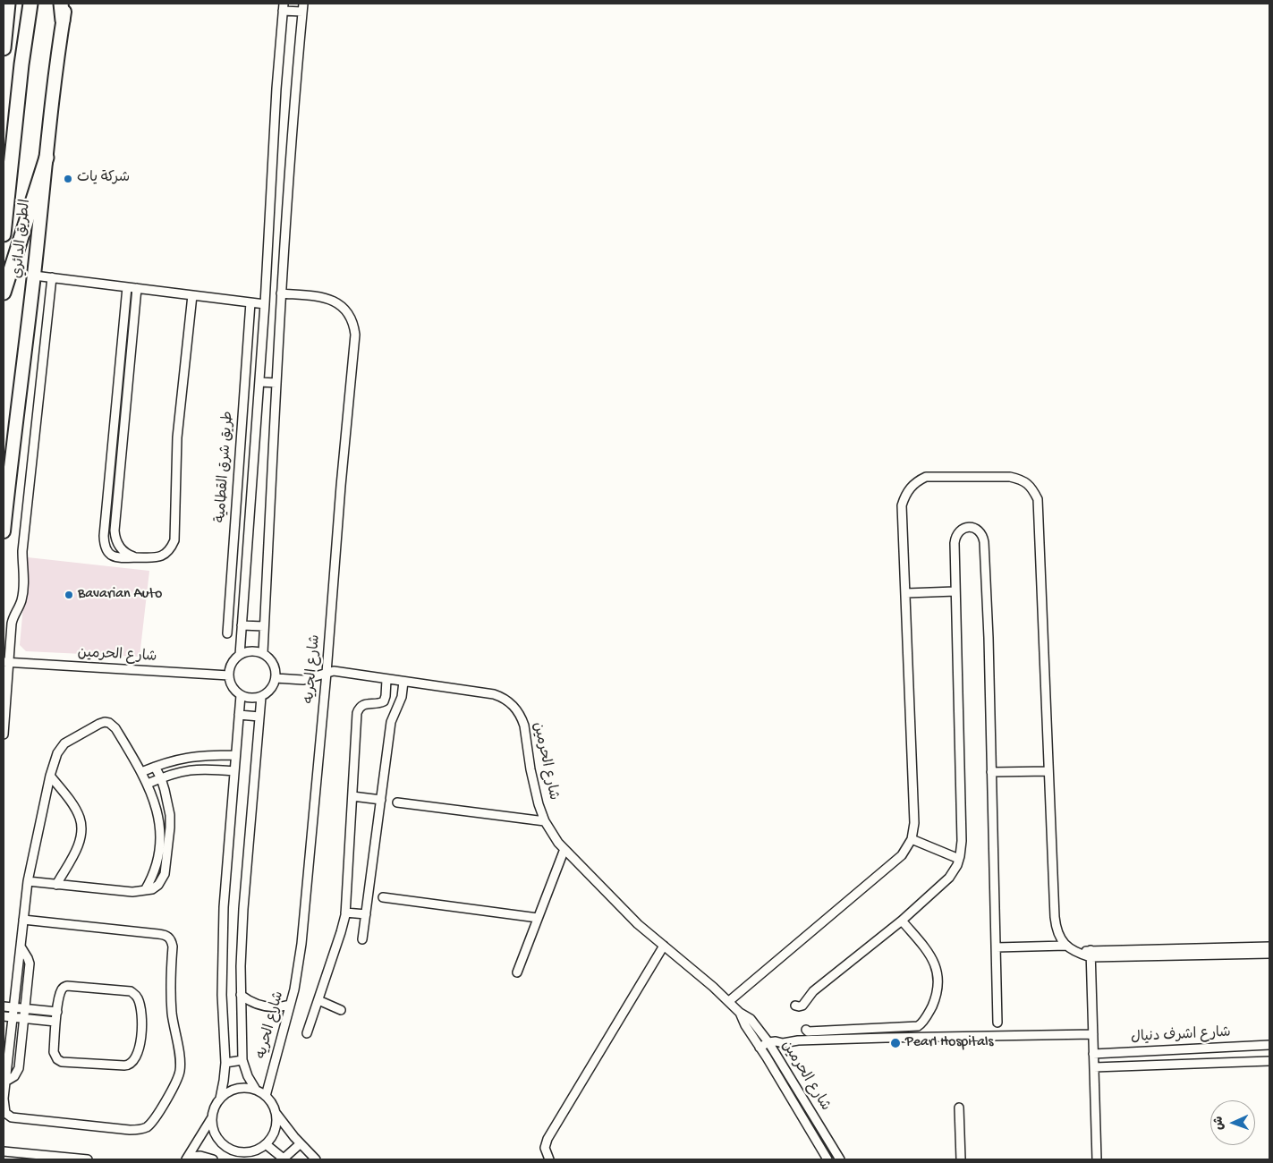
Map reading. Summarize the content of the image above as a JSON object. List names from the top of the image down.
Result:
{
  "streets": {
    "highway": ["الطريق الدائري"],
    "street": [
      "طريق شرق القطامية",
      "شارع الحرمين",
      "شارع الحريه",
      "شارع اشرف دنيال"
    ]
  },
  "crossings": [
    ["شارع الحرمين", "شارع الحريه"]
  ],
  "places": ["شركة يات", "Bavarian Auto", "Pearl Hospitals"],
  "north": "left"
}
